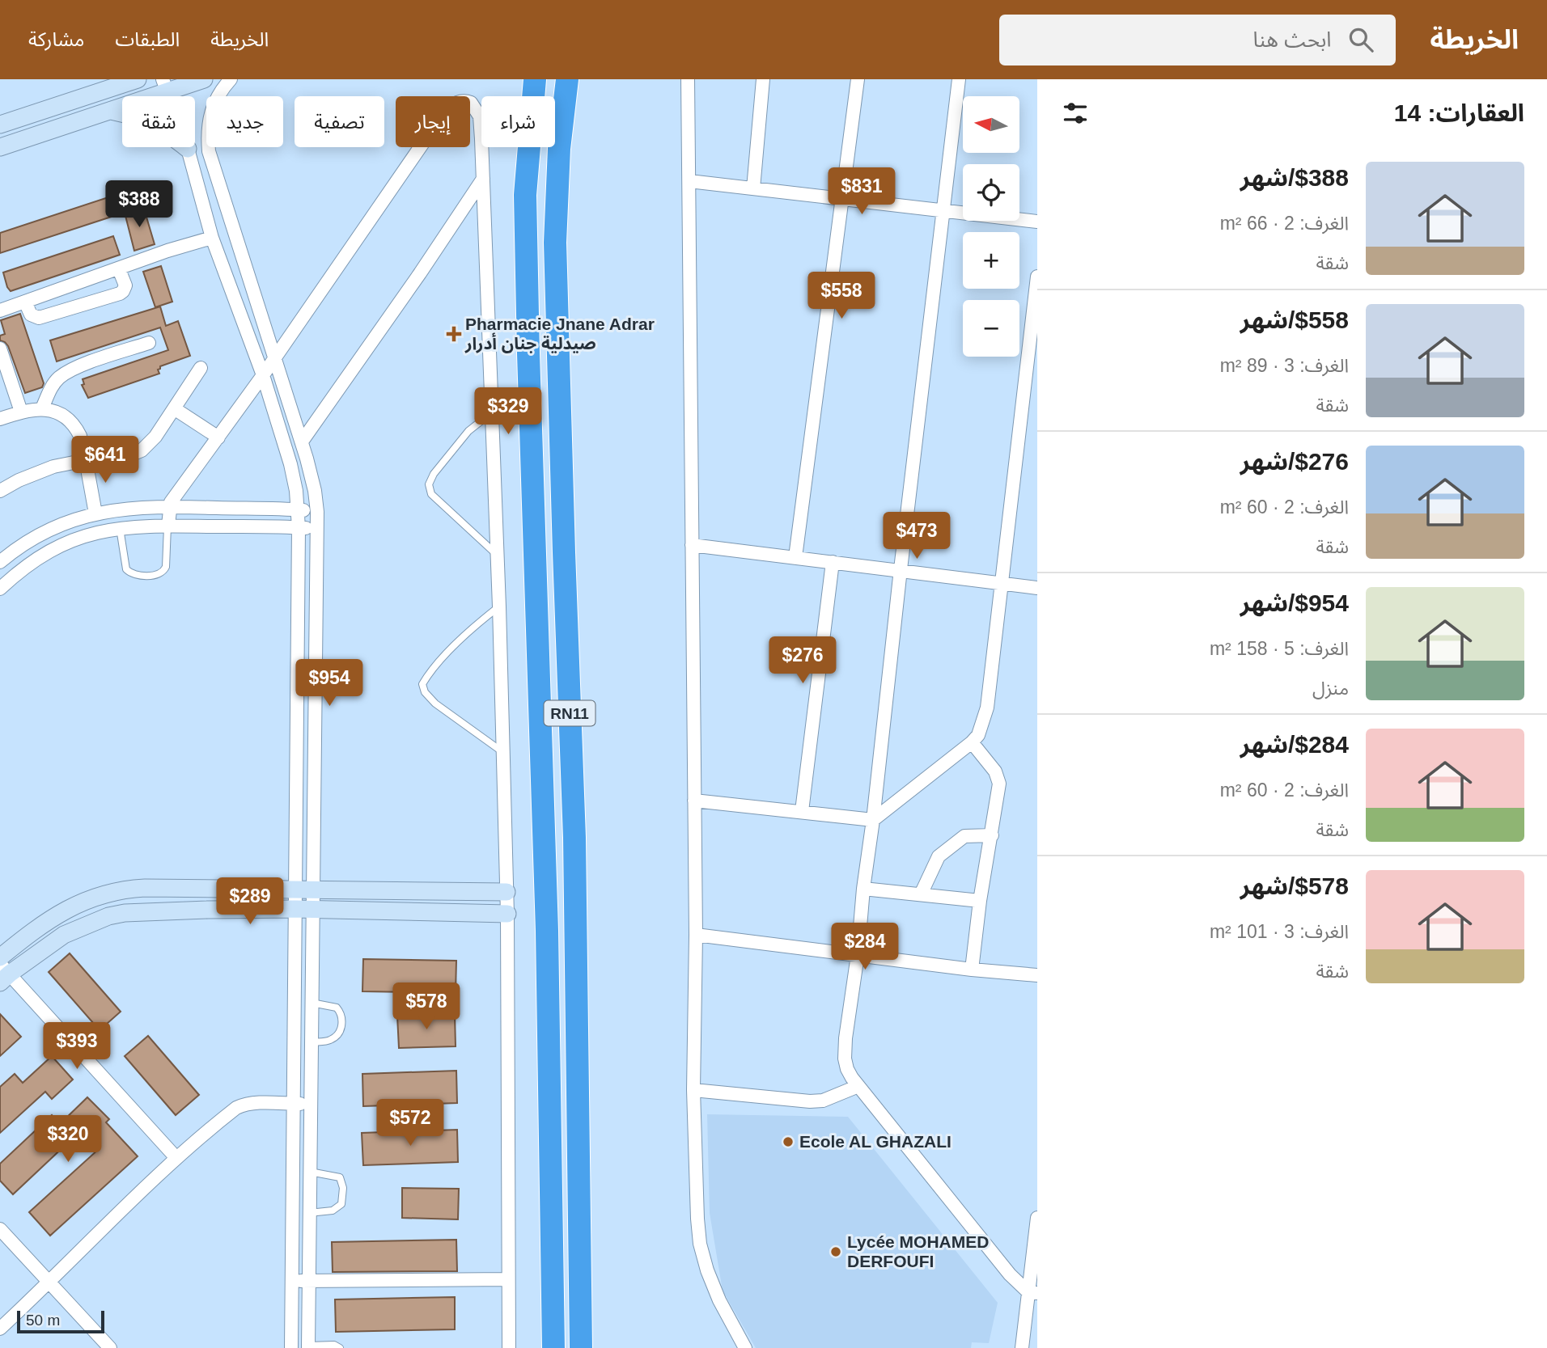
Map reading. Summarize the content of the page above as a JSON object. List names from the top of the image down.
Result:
{
  "streets": {
    "highway": ["RN11"]
  },
  "places": {
    "health": ["Pharmacie Jnane Adrar صيدلية جنان أدرار"],
    "other": ["Ecole AL GHAZALI", "Lycée MOHAMED DERFOUFI"]
  },
  "scale_bar": "50 m",
  "north": "left",
  "page": {
    "header": "الخريطة",
    "search": "ابحث هنا",
    "nav": ["الخريطة", "الطبقات", "مشاركة"],
    "heading": "العقارات: 14",
    "map_buttons": ["+", "−"],
    "chip": [
      "شراء",
      "إيجار",
      "تصفية",
      "جديد",
      "شقة"
    ],
    "list": [
      {
        "name": "$388/شهر",
        "note": "الغرف: 2 · 66 m² · شقة"
      },
      {
        "name": "$558/شهر",
        "note": "الغرف: 3 · 89 m² · شقة"
      },
      {
        "name": "$276/شهر",
        "note": "الغرف: 2 · 60 m² · شقة"
      },
      {
        "name": "$954/شهر",
        "note": "الغرف: 5 · 158 m² · منزل"
      },
      {
        "name": "$284/شهر",
        "note": "الغرف: 2 · 60 m² · شقة"
      },
      {
        "name": "$578/شهر",
        "note": "الغرف: 3 · 101 m² · شقة"
      }
    ],
    "price": [
      "$831",
      "$388",
      "$558",
      "$329",
      "$641",
      "$473",
      "$276",
      "$954",
      "$289",
      "$284",
      "$578",
      "$393",
      "$572",
      "$320"
    ],
    "scale": "50 m"
  }
}
